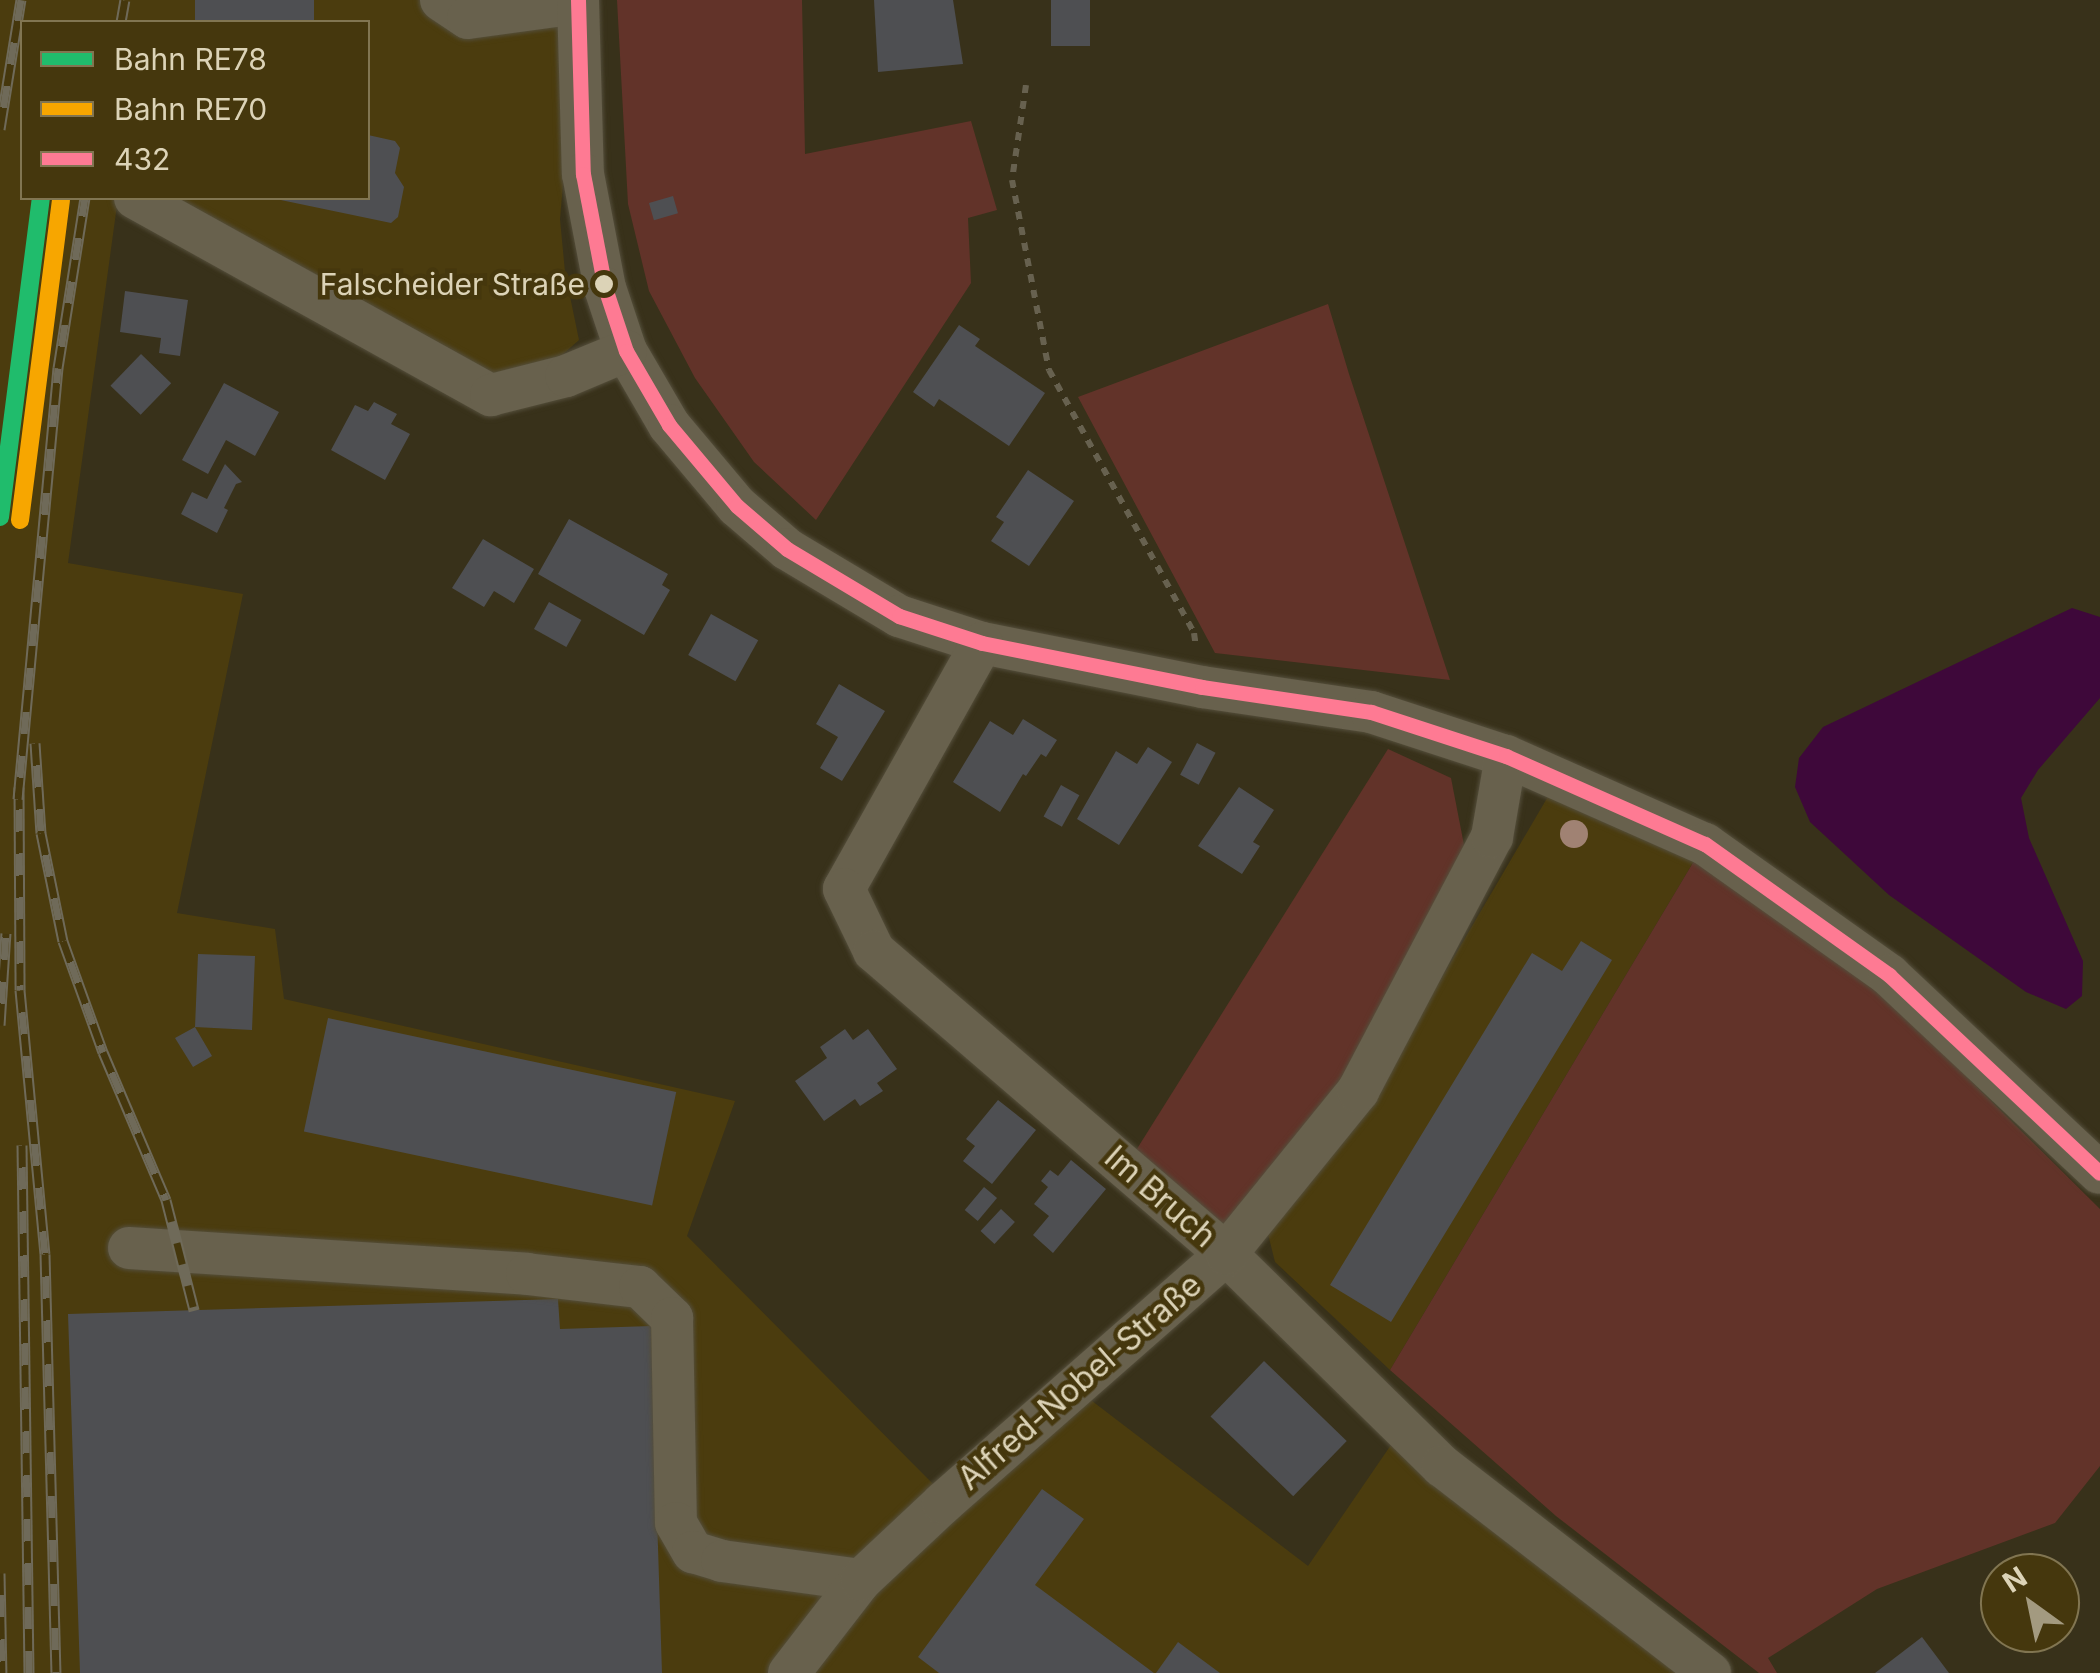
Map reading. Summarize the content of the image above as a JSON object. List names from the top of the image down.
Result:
{
  "streets": {
    "street": ["Im Bruch", "Alfred-Nobel-Straße"]
  },
  "crossings": [
    ["Im Bruch", "Alfred-Nobel-Straße"]
  ],
  "places": ["Falscheider Straße"],
  "lines": ["transit line 432", "rail line RE78", "rail line RE70"],
  "legend": ["Bahn RE78", "Bahn RE70", "432"],
  "north": "top left"
}
